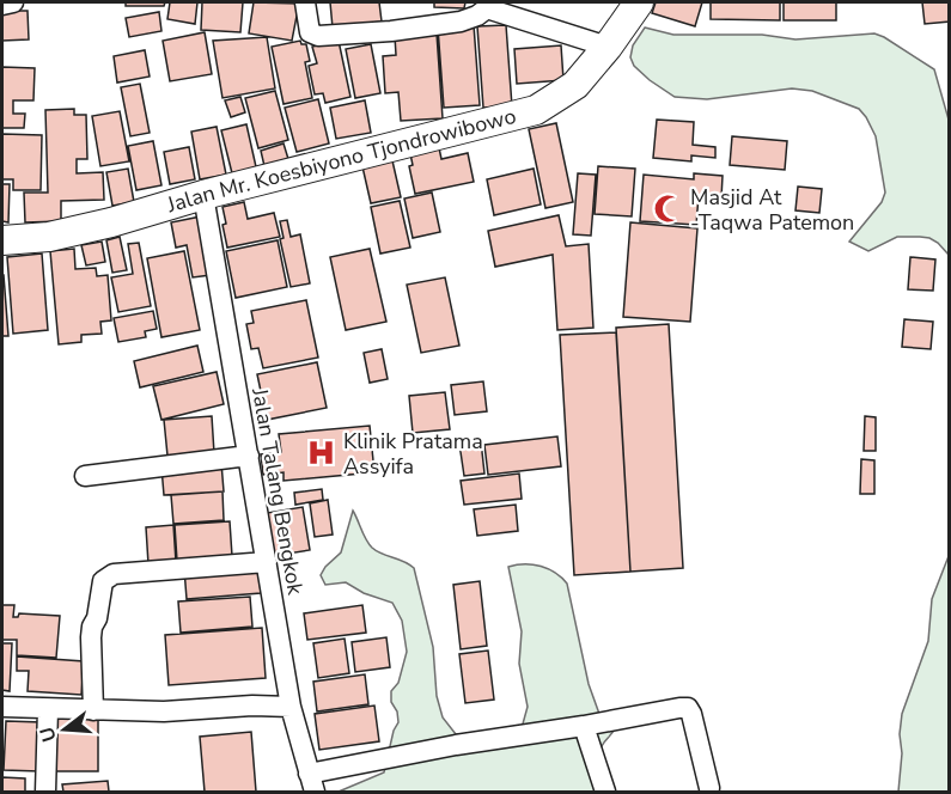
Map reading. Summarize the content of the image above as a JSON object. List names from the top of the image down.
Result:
{
  "streets": {
    "main road": ["Jalan Mr. Koesbiyono Tjondrowibowo"],
    "street": ["Jalan Talang Bengkok"]
  },
  "crossings": [
    ["Jalan Mr. Koesbiyono Tjondrowibowo", "Jalan Talang Bengkok"]
  ],
  "places": {
    "mosque": ["Masjid At -Taqwa Patemon"],
    "hospital": ["Klinik Pratama Assyifa"]
  },
  "north": "left"
}
